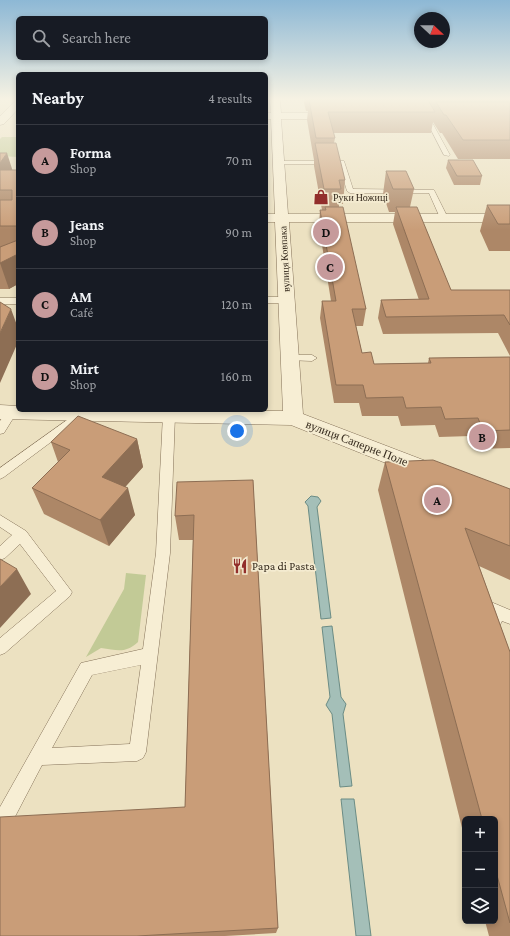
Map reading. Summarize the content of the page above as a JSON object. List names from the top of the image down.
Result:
{
  "streets": {
    "street": ["вулиця Ковпака", "вулиця Саперне Поле"]
  },
  "crossings": [
    ["вулиця Ковпака", "вулиця Саперне Поле"]
  ],
  "places": {
    "shop": ["Руки Ножиці"],
    "restaurant": ["Papa di Pasta"]
  },
  "north": "right",
  "page": {
    "search": "Search here",
    "heading": ["Nearby", "4 results"],
    "list": [
      {
        "mark": "A",
        "name": "Forma",
        "note": "Shop",
        "value": "70 m"
      },
      {
        "mark": "B",
        "name": "Jeans",
        "note": "Shop",
        "value": "90 m"
      },
      {
        "mark": "C",
        "name": "AM",
        "note": "Café",
        "value": "120 m"
      },
      {
        "mark": "D",
        "name": "Mirt",
        "note": "Shop",
        "value": "160 m"
      }
    ],
    "pins": [
      "D",
      "C",
      "B",
      "A"
    ],
    "map_buttons": ["+", "−"]
  }
}
